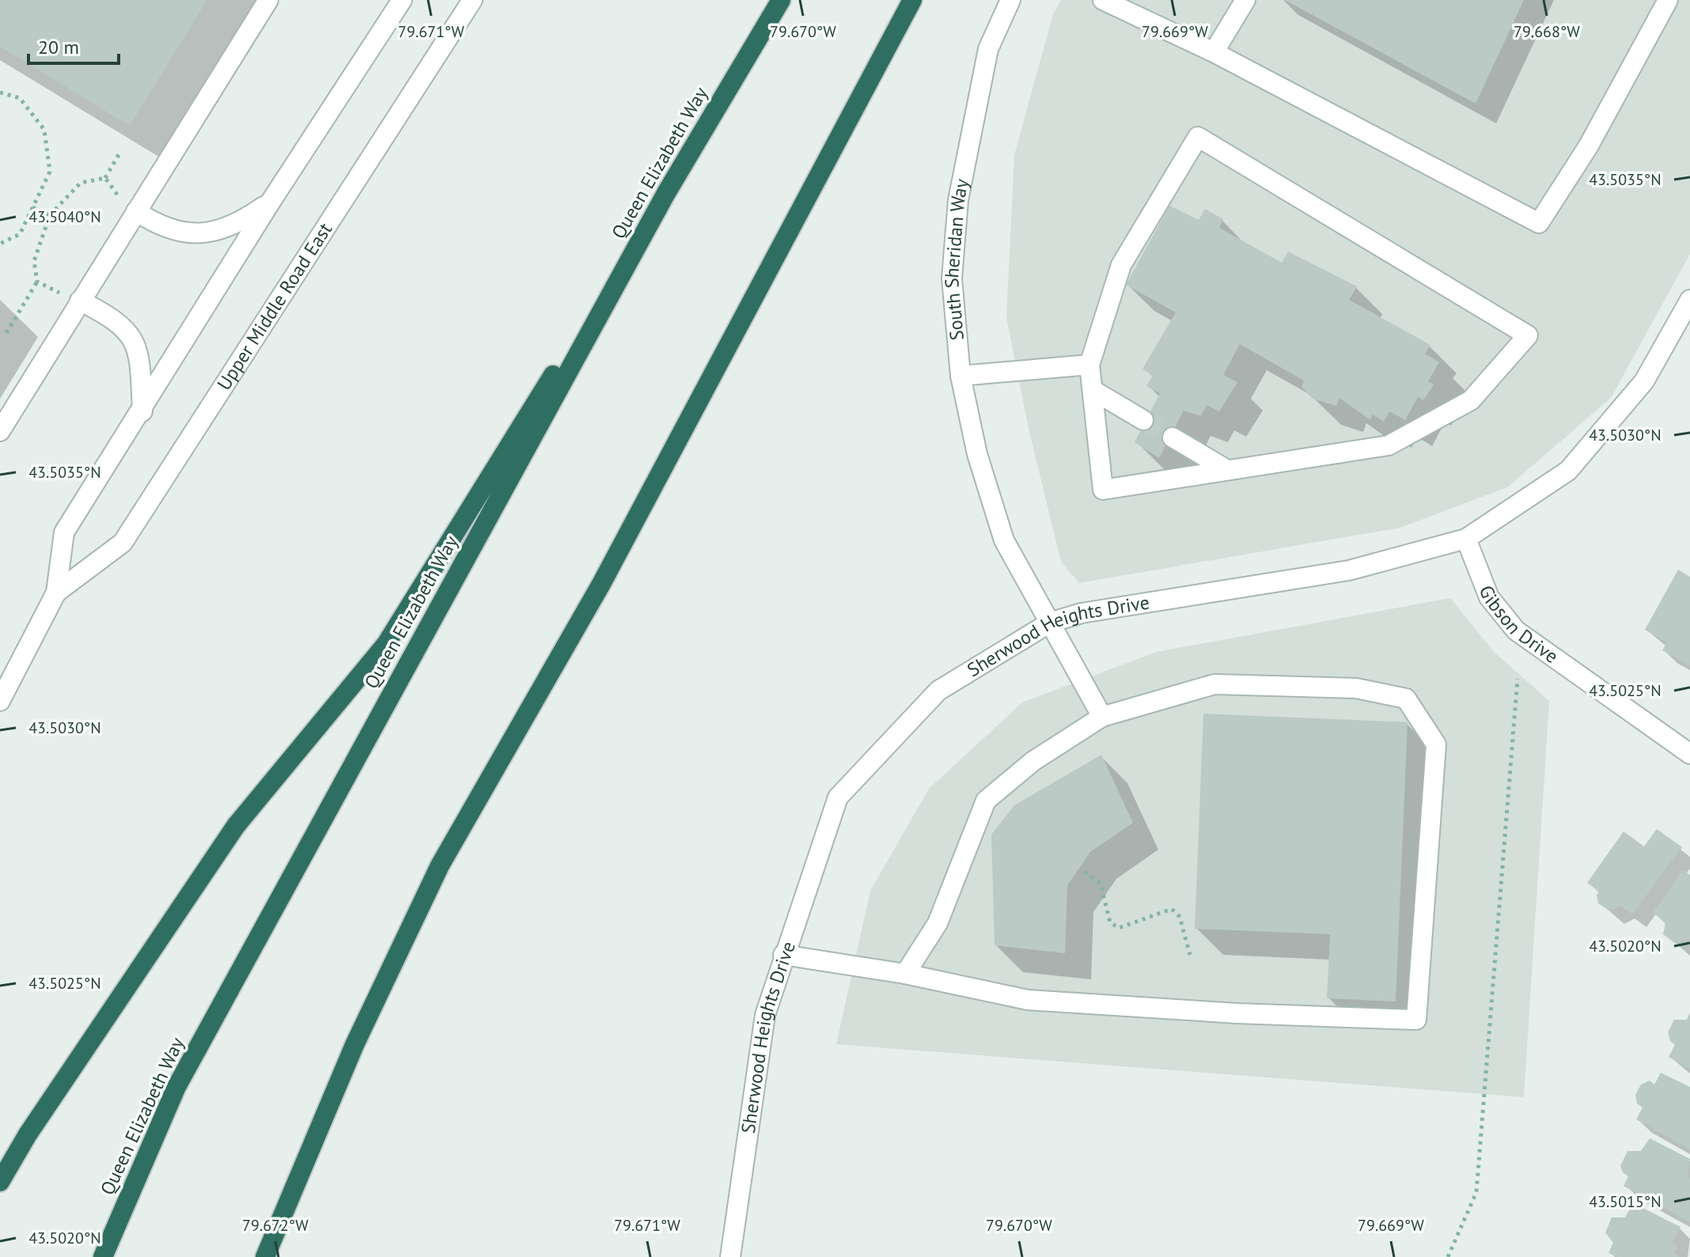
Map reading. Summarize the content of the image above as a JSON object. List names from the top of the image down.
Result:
{
  "streets": {
    "highway": ["Queen Elizabeth Way"],
    "street": [
      "South Sheridan Way",
      "Upper Middle Road East",
      "Gibson Drive",
      "Sherwood Heights Drive"
    ]
  },
  "crossings": [
    ["South Sheridan Way", "Sherwood Heights Drive"],
    ["Gibson Drive", "Sherwood Heights Drive"]
  ],
  "scale_bar": "20 m",
  "coordinates": [
    "79.668°W",
    "79.671°W",
    "79.670°W",
    "79.669°W",
    "43.5035°N",
    "43.5040°N",
    "43.5030°N",
    "43.5025°N",
    "43.5020°N",
    "43.5015°N",
    "79.672°W"
  ]
}
